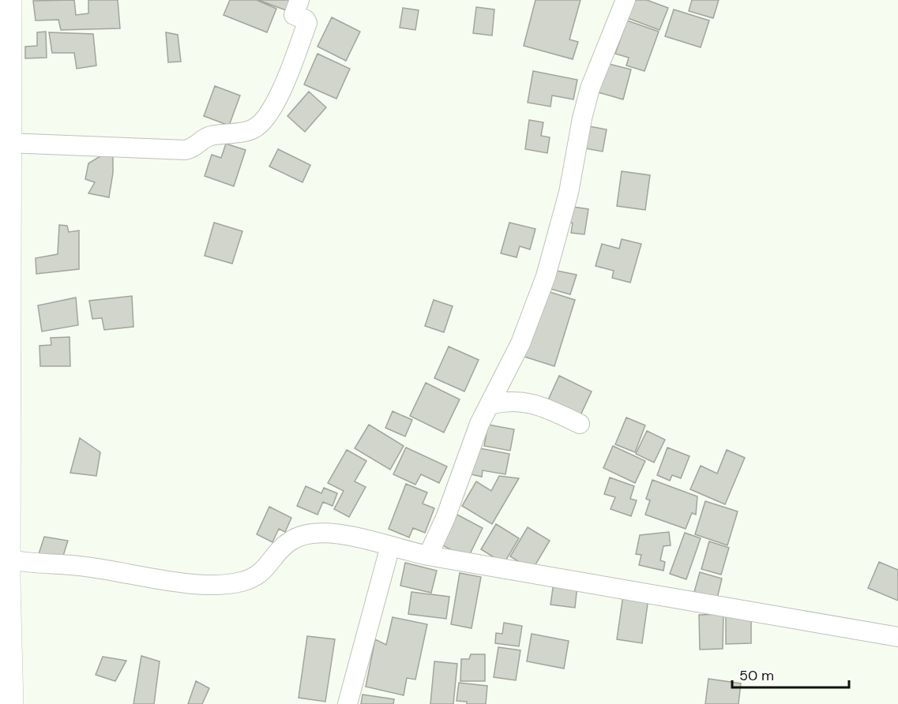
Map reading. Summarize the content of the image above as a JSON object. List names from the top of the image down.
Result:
{
  "scale_bar": "50 m"
}
